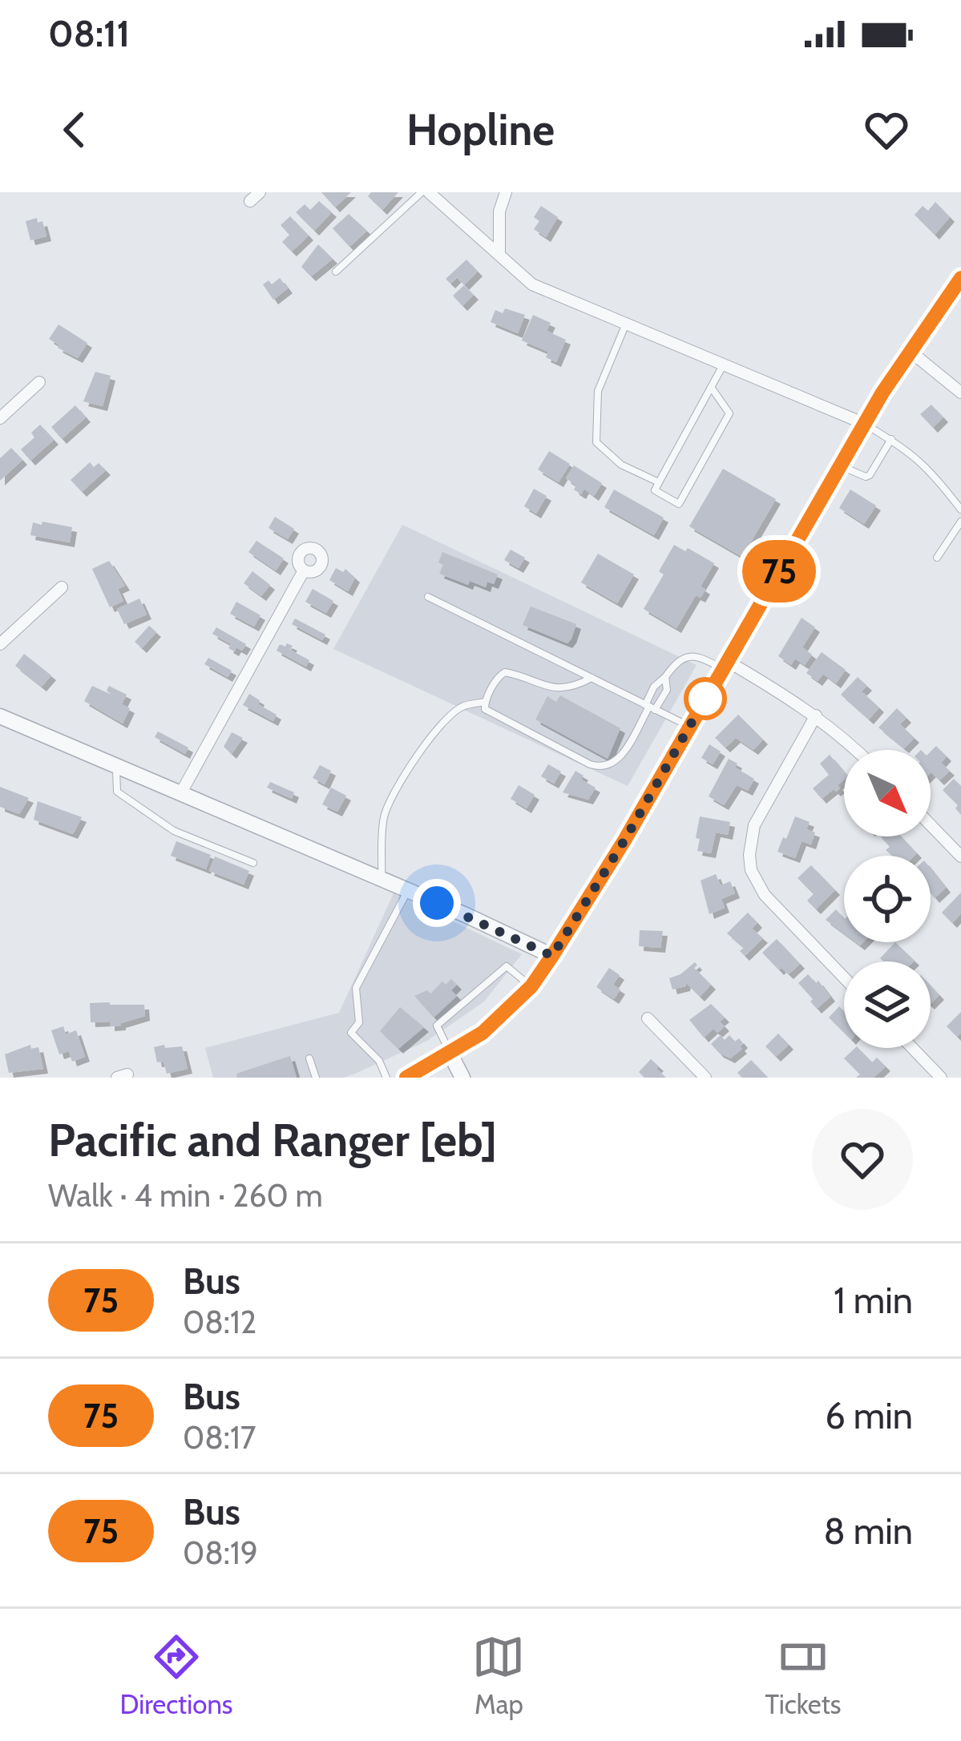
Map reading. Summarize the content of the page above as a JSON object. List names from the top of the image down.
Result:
{
  "lines": ["bus line 75"],
  "north": "bottom right",
  "page": {
    "status": "08:11",
    "header": "Hopline",
    "on_map": "75",
    "heading": ["Pacific and Ranger [eb]", "Walk · 4 min · 260 m"],
    "list": [
      {
        "mark": "75",
        "name": "Bus",
        "note": "08:12",
        "value": "1 min"
      },
      {
        "mark": "75",
        "name": "Bus",
        "note": "08:17",
        "value": "6 min"
      },
      {
        "mark": "75",
        "name": "Bus",
        "note": "08:19",
        "value": "8 min"
      }
    ],
    "tabs": ["Directions", "Map", "Tickets"]
  }
}
